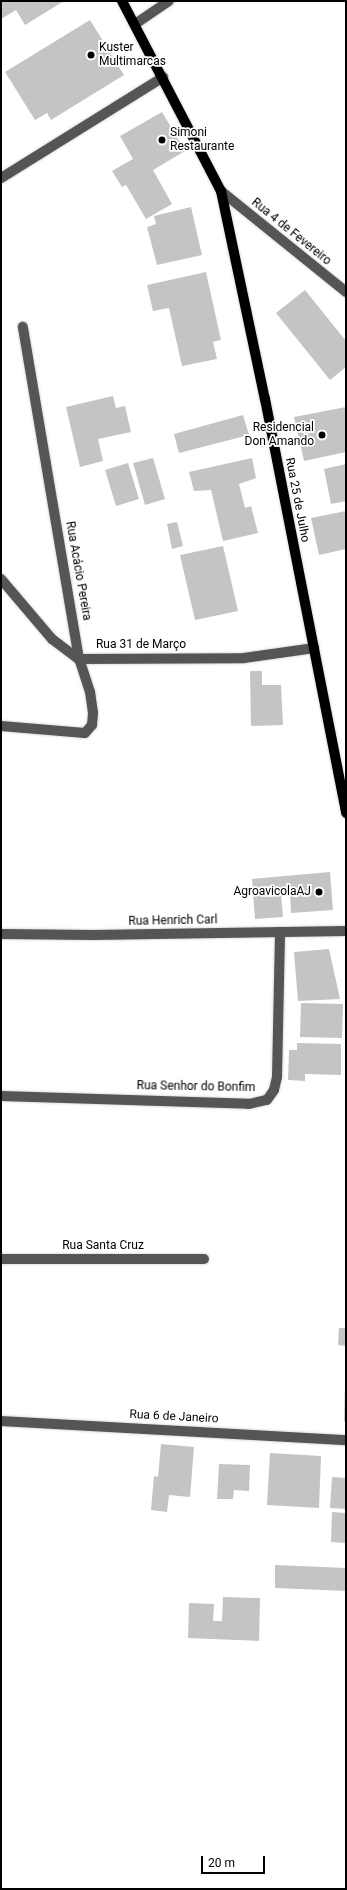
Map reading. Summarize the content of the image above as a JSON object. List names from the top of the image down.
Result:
{
  "streets": {
    "main road": ["Rua 25 de Julho"],
    "street": [
      "Rua 4 de Fevereiro",
      "Rua Acácio Pereira",
      "Rua 31 de Março",
      "Rua Henrich Carl",
      "Rua Senhor do Bonfim",
      "Rua Santa Cruz",
      "Rua 6 de Janeiro"
    ]
  },
  "crossings": [
    ["Rua 4 de Fevereiro", "Rua 25 de Julho"],
    ["Rua 25 de Julho", "Rua 31 de Março"],
    ["Rua Acácio Pereira", "Rua 31 de Março"],
    ["Rua Henrich Carl", "Rua Senhor do Bonfim"]
  ],
  "places": [
    "Kuster Multimarcas",
    "Simoni Restaurante",
    "Residencial Don Amando",
    "AgroavicolaAJ"
  ],
  "scale_bar": "20 m"
}
